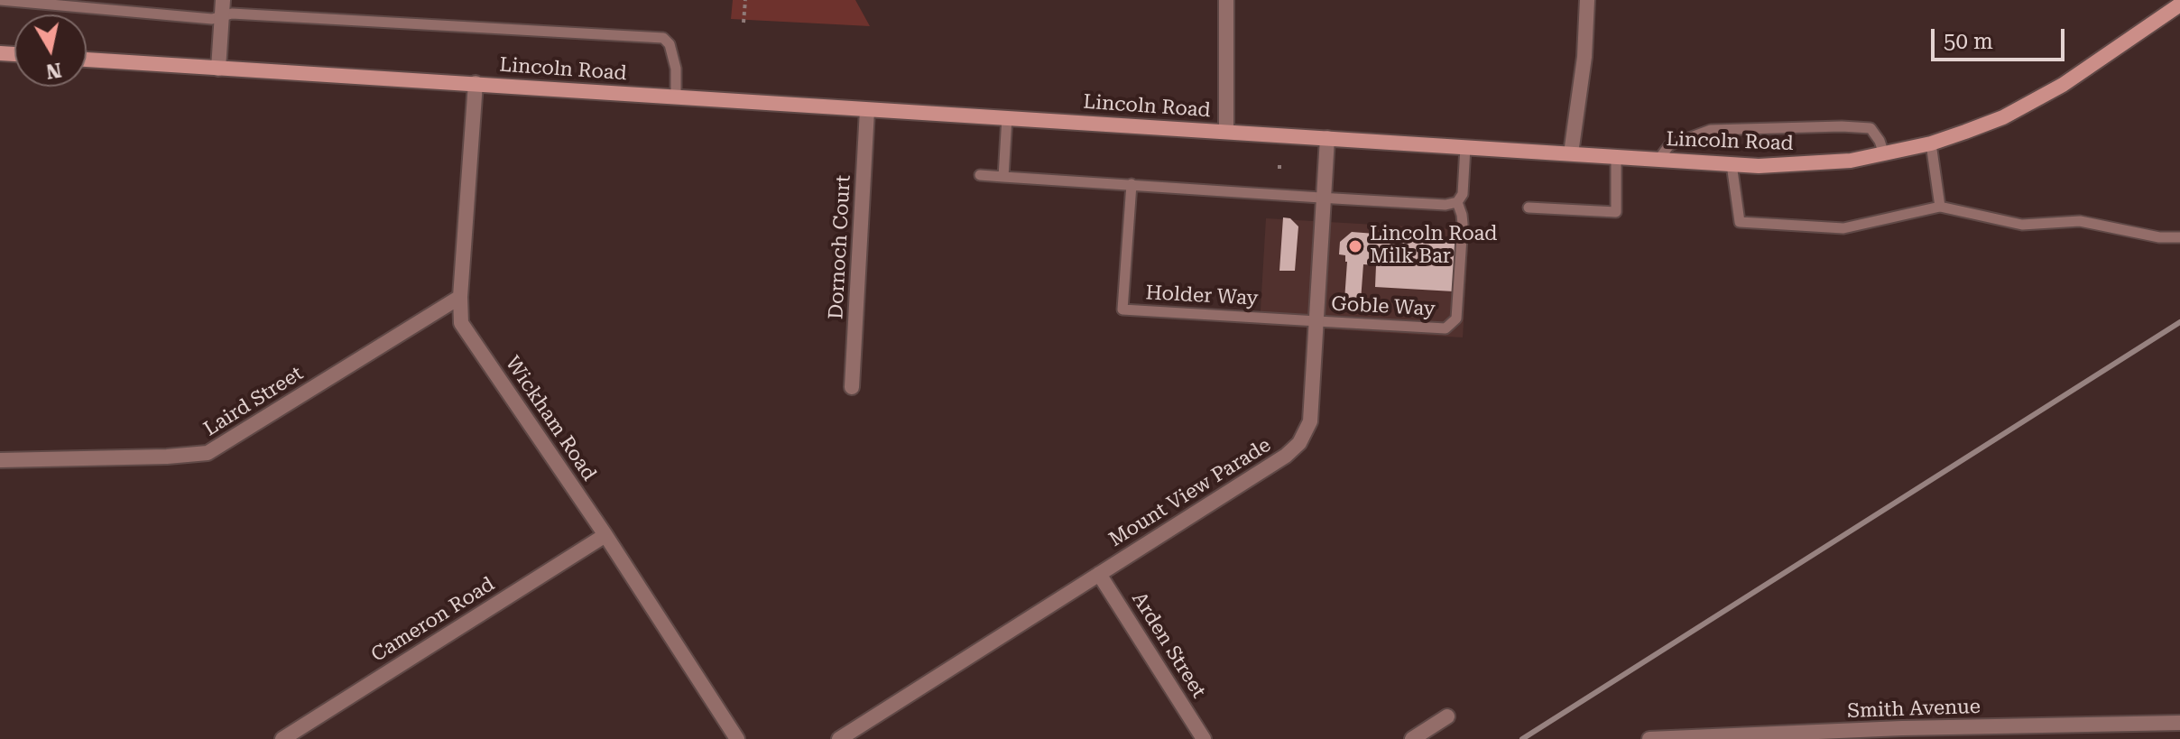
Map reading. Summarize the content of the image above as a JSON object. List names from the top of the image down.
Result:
{
  "streets": {
    "main road": ["Lincoln Road"],
    "street": [
      "Dornoch Court",
      "Laird Street",
      "Wickham Road",
      "Mount View Parade",
      "Cameron Road",
      "Arden Street",
      "Smith Avenue"
    ],
    "lane": ["Holder Way", "Goble Way"]
  },
  "crossings": [
    ["Lincoln Road", "Dornoch Court"],
    ["Lincoln Road", "Wickham Road"],
    ["Lincoln Road", "Mount View Parade"],
    ["Holder Way", "Goble Way"],
    ["Holder Way", "Mount View Parade"],
    ["Goble Way", "Mount View Parade"],
    ["Laird Street", "Wickham Road"],
    ["Wickham Road", "Cameron Road"],
    ["Mount View Parade", "Arden Street"]
  ],
  "places": ["Lincoln Road Milk Bar"],
  "scale_bar": "50 m",
  "north": "bottom"
}
